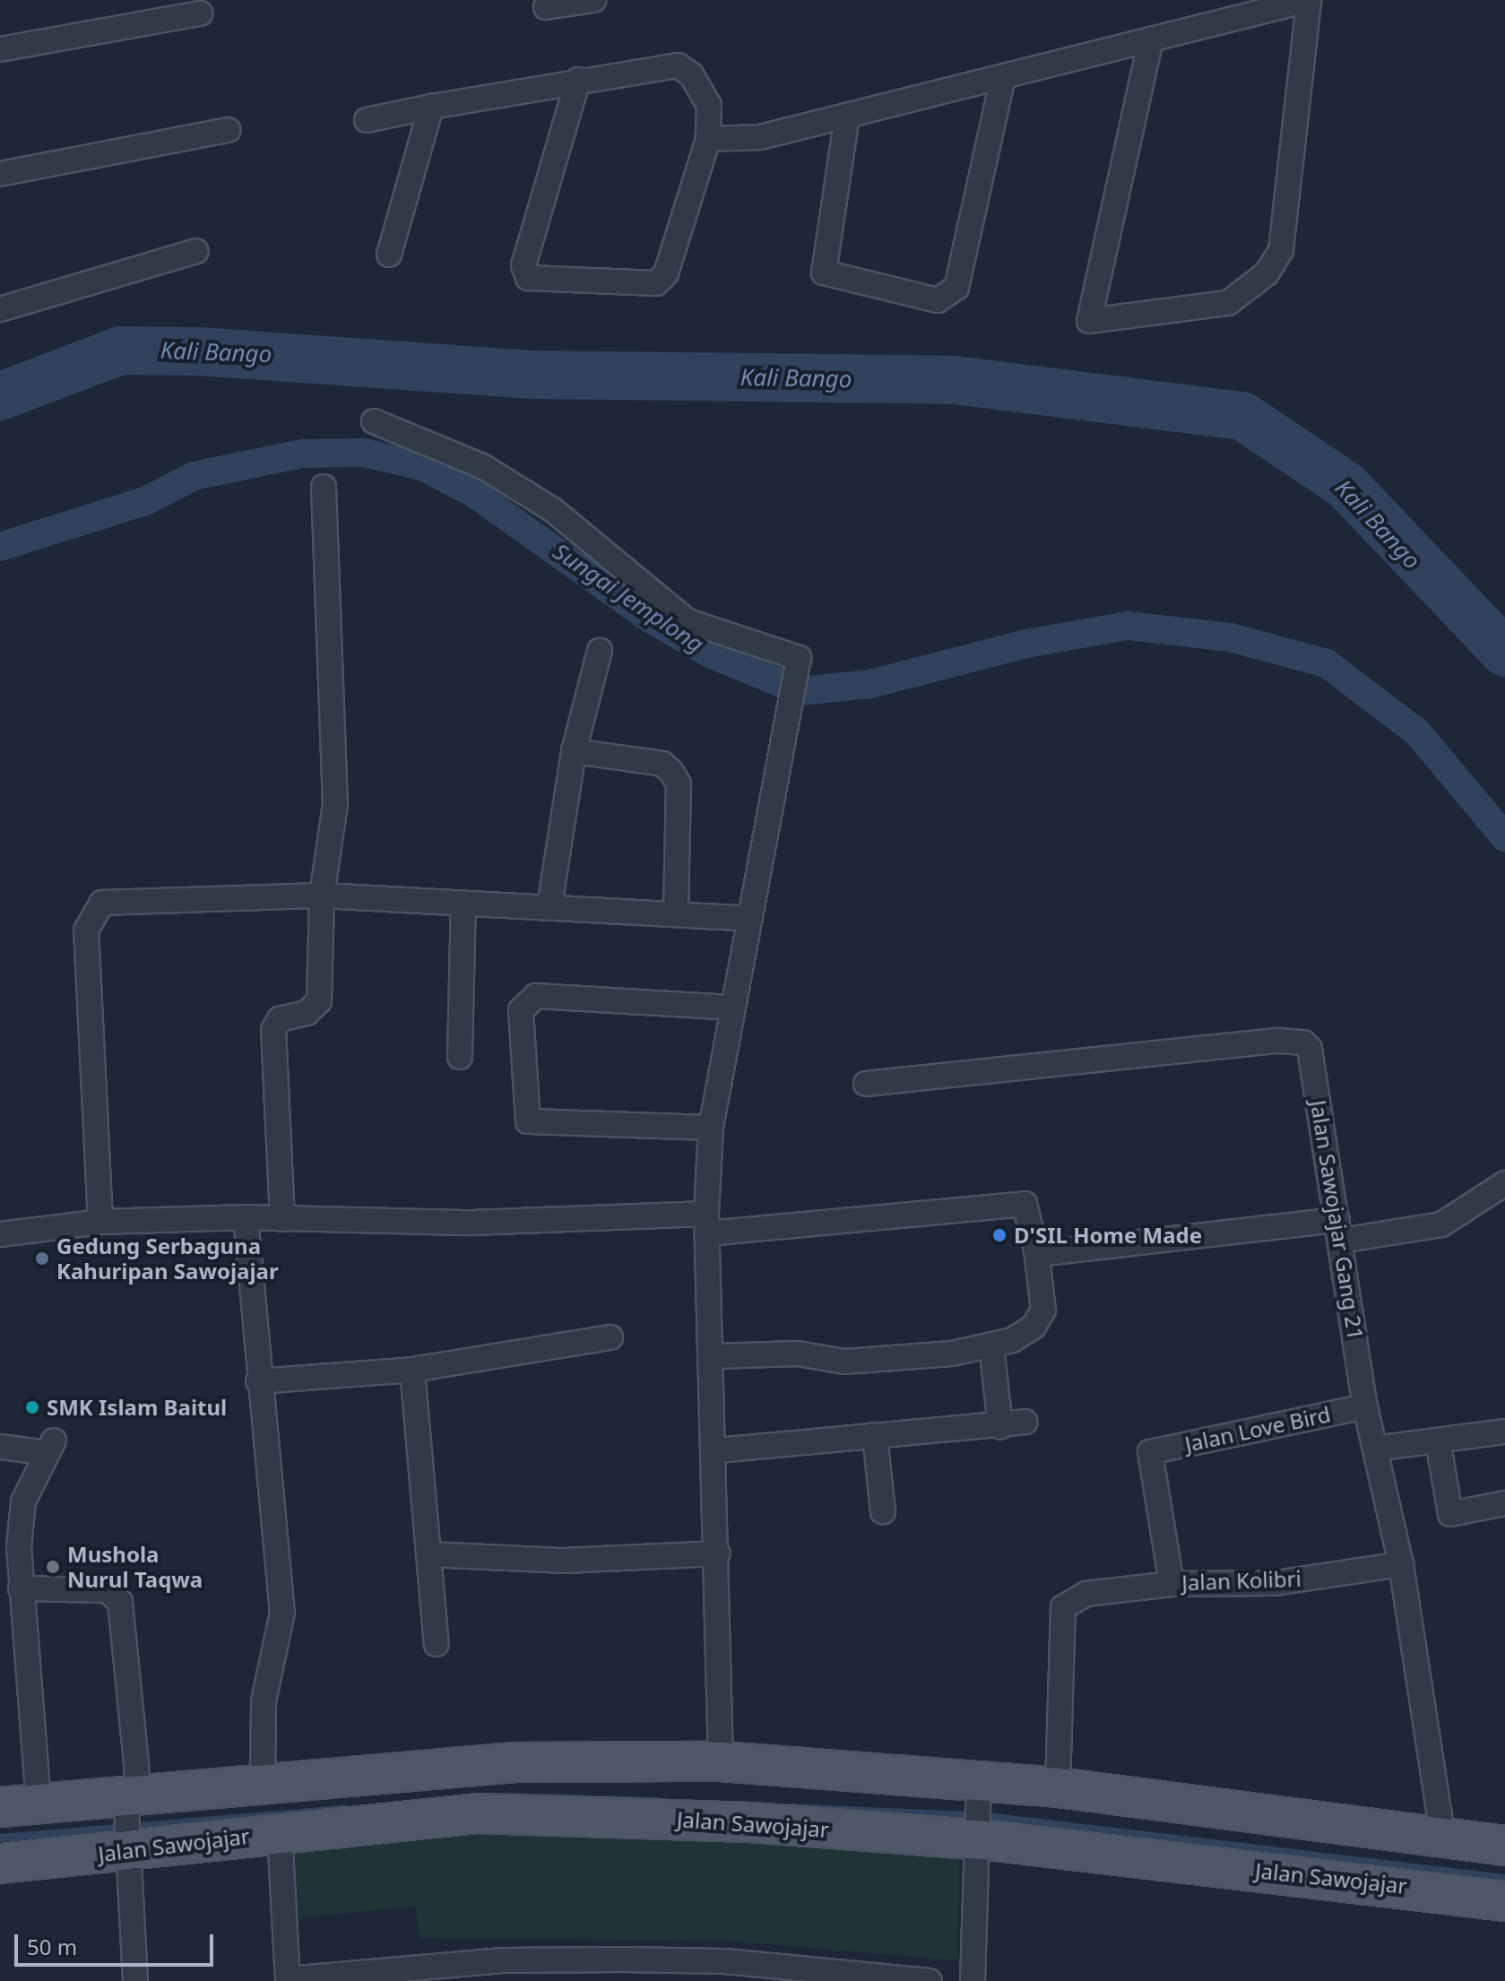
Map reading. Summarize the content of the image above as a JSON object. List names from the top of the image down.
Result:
{
  "streets": {
    "main road": ["Jalan Sawojajar"],
    "street": ["Jalan Sawojajar Gang 21", "Jalan Love Bird", "Jalan Kolibri"]
  },
  "crossings": [
    ["Jalan Sawojajar Gang 21", "Jalan Love Bird"],
    ["Jalan Sawojajar Gang 21", "Jalan Kolibri"],
    ["Jalan Sawojajar Gang 21", "Jalan Sawojajar"],
    ["Jalan Love Bird", "Jalan Kolibri"]
  ],
  "water": ["Kali Bango", "Sungai Jemplong"],
  "places": [
    "D'SIL Home Made",
    "Gedung Serbaguna Kahuripan Sawojajar",
    "SMK Islam Baitul",
    "Mushola Nurul Taqwa"
  ],
  "scale_bar": "50 m"
}
